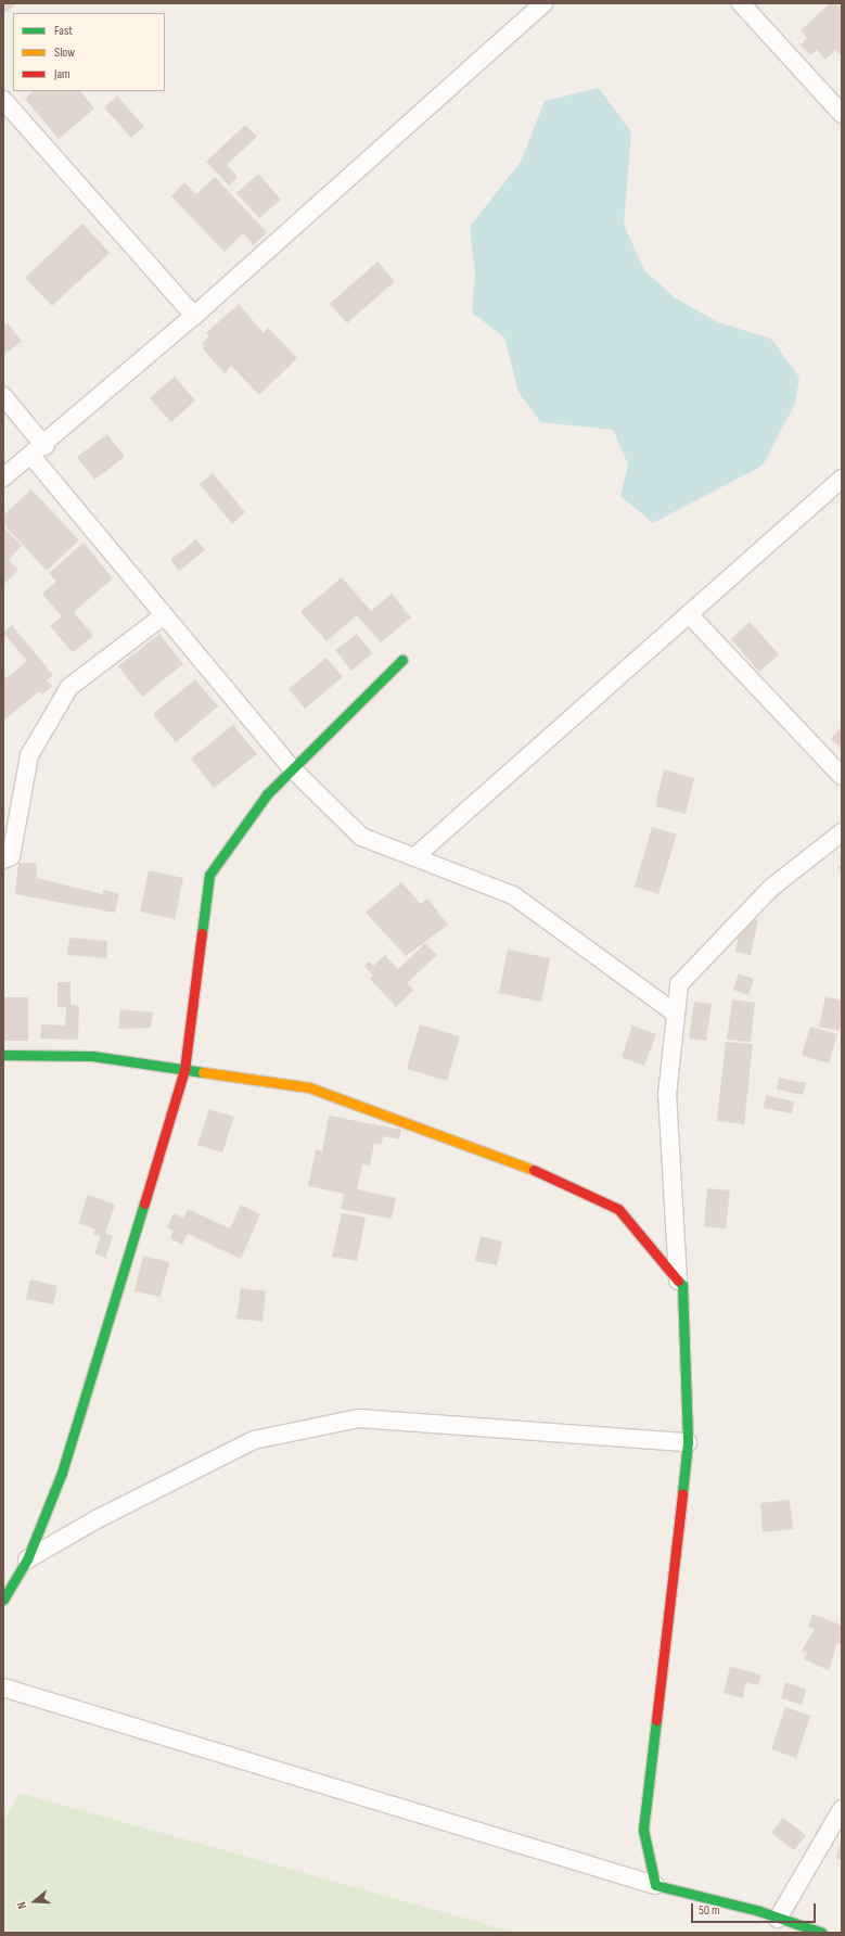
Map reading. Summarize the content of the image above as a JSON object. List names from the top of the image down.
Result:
{
  "legend": ["Fast", "Slow", "Jam"],
  "scale_bar": "50 m",
  "north": "left"
}
